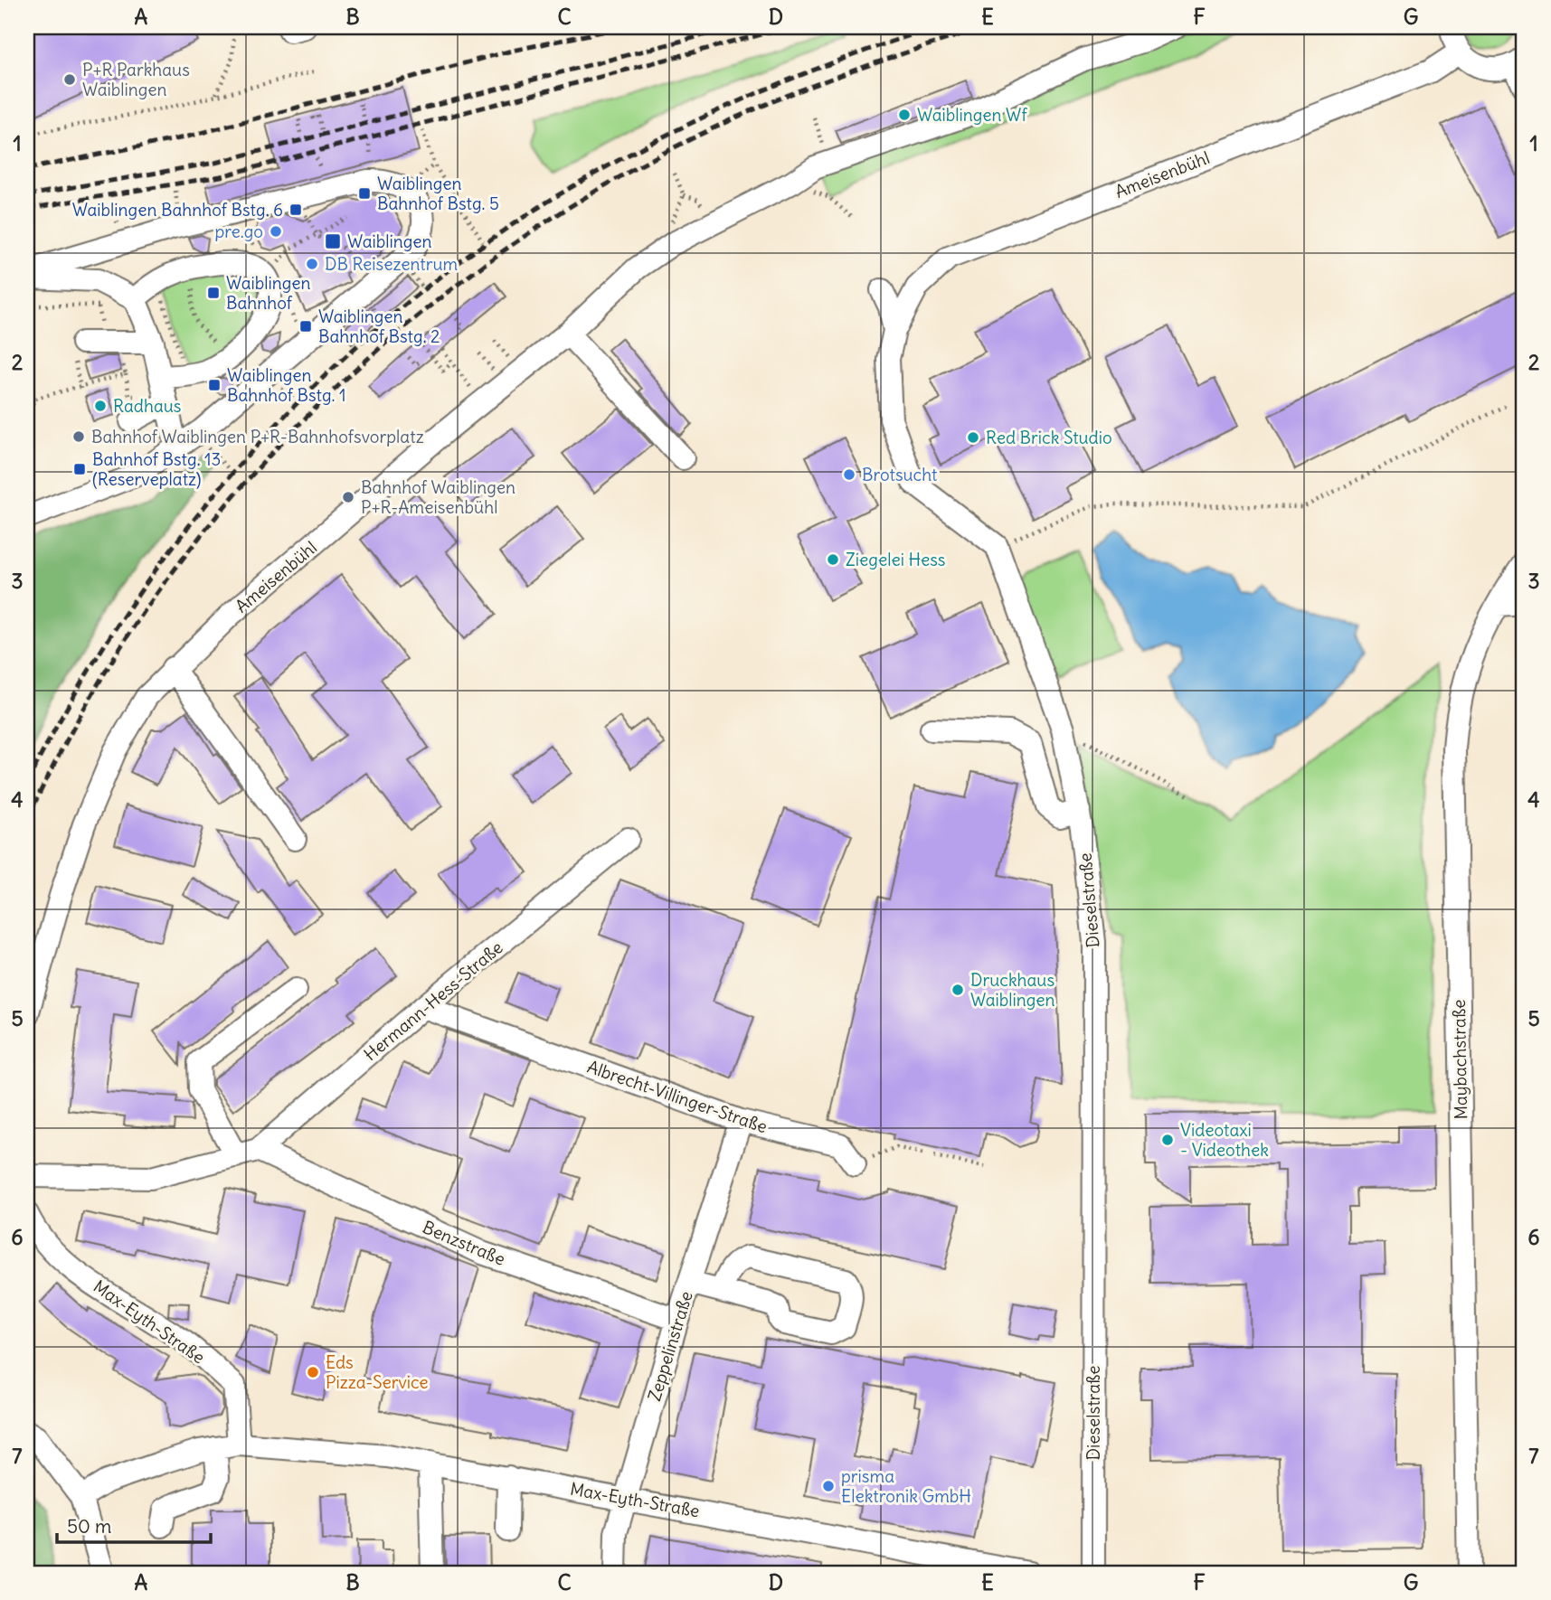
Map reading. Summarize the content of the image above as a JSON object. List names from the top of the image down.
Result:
{
  "streets": {
    "street": [
      "Ameisenbühl",
      "Dieselstraße",
      "Hermann-Hess-Straße",
      "Maybachstraße",
      "Albrecht-Villinger-Straße",
      "Benzstraße",
      "Max-Eyth-Straße",
      "Zeppelinstraße"
    ]
  },
  "crossings": [
    ["Hermann-Hess-Straße", "Albrecht-Villinger-Straße"],
    ["Hermann-Hess-Straße", "Benzstraße"],
    ["Albrecht-Villinger-Straße", "Zeppelinstraße"],
    ["Benzstraße", "Zeppelinstraße"],
    ["Max-Eyth-Straße", "Zeppelinstraße"]
  ],
  "places": {
    "other": [
      "P+R Parkhaus Waiblingen",
      "Waiblingen Wf",
      "pre.go",
      "DB Reisezentrum",
      "Radhaus",
      "Bahnhof Waiblingen P+R-Bahnhofsvorplatz",
      "Red Brick Studio",
      "Brotsucht",
      "Bahnhof Waiblingen P+R-Ameisenbühl",
      "Ziegelei Hess",
      "Druckhaus Waiblingen",
      "Videotaxi - Videothek",
      "Eds Pizza-Service",
      "prisma Elektronik GmbH"
    ],
    "transit": [
      "Waiblingen Bahnhof Bstg. 5",
      "Waiblingen Bahnhof Bstg. 6",
      "Waiblingen",
      "Waiblingen Bahnhof",
      "Waiblingen Bahnhof Bstg. 2",
      "Waiblingen Bahnhof Bstg. 1",
      "Bahnhof Bstg. 13 (Reserveplatz)"
    ]
  },
  "scale_bar": "50 m",
  "grid": {
    "columns": [
      "A",
      "B",
      "C",
      "D",
      "E",
      "F",
      "G"
    ],
    "rows": [
      "1",
      "2",
      "3",
      "4",
      "5",
      "6",
      "7"
    ]
  }
}
